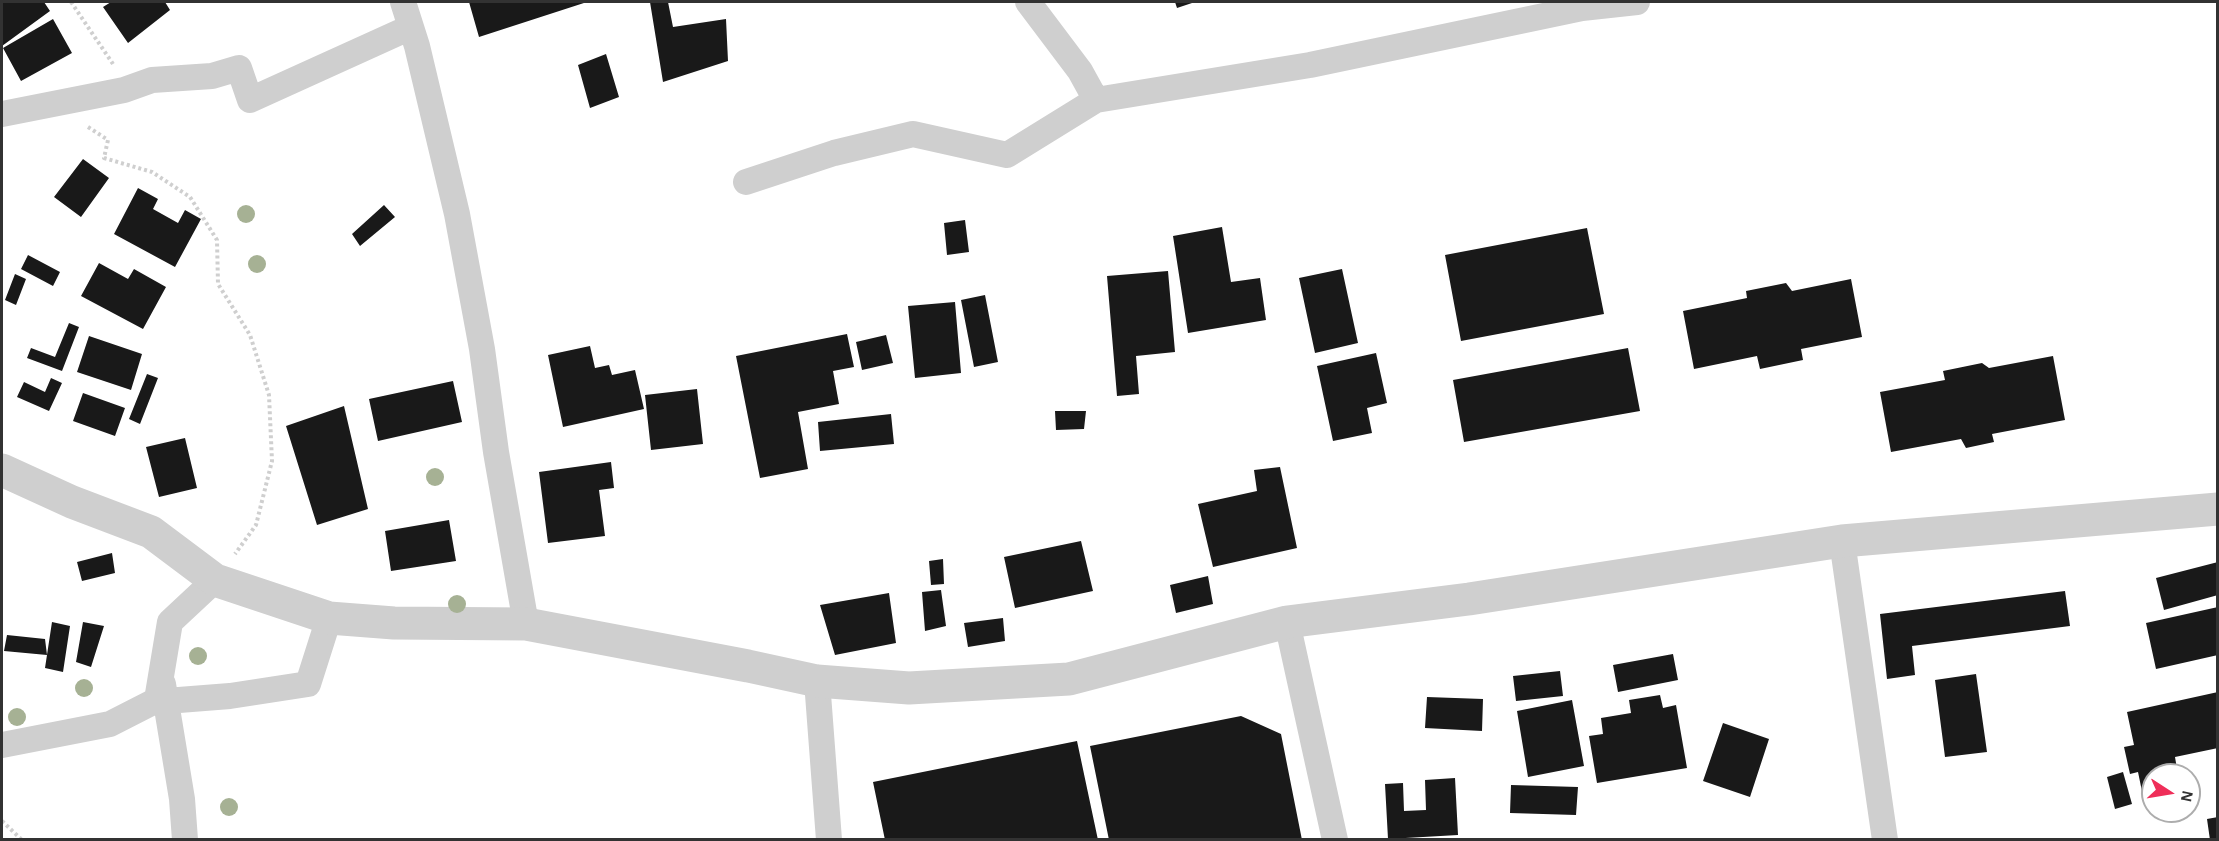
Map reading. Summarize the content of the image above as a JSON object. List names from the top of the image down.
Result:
{
  "north": "right"
}
